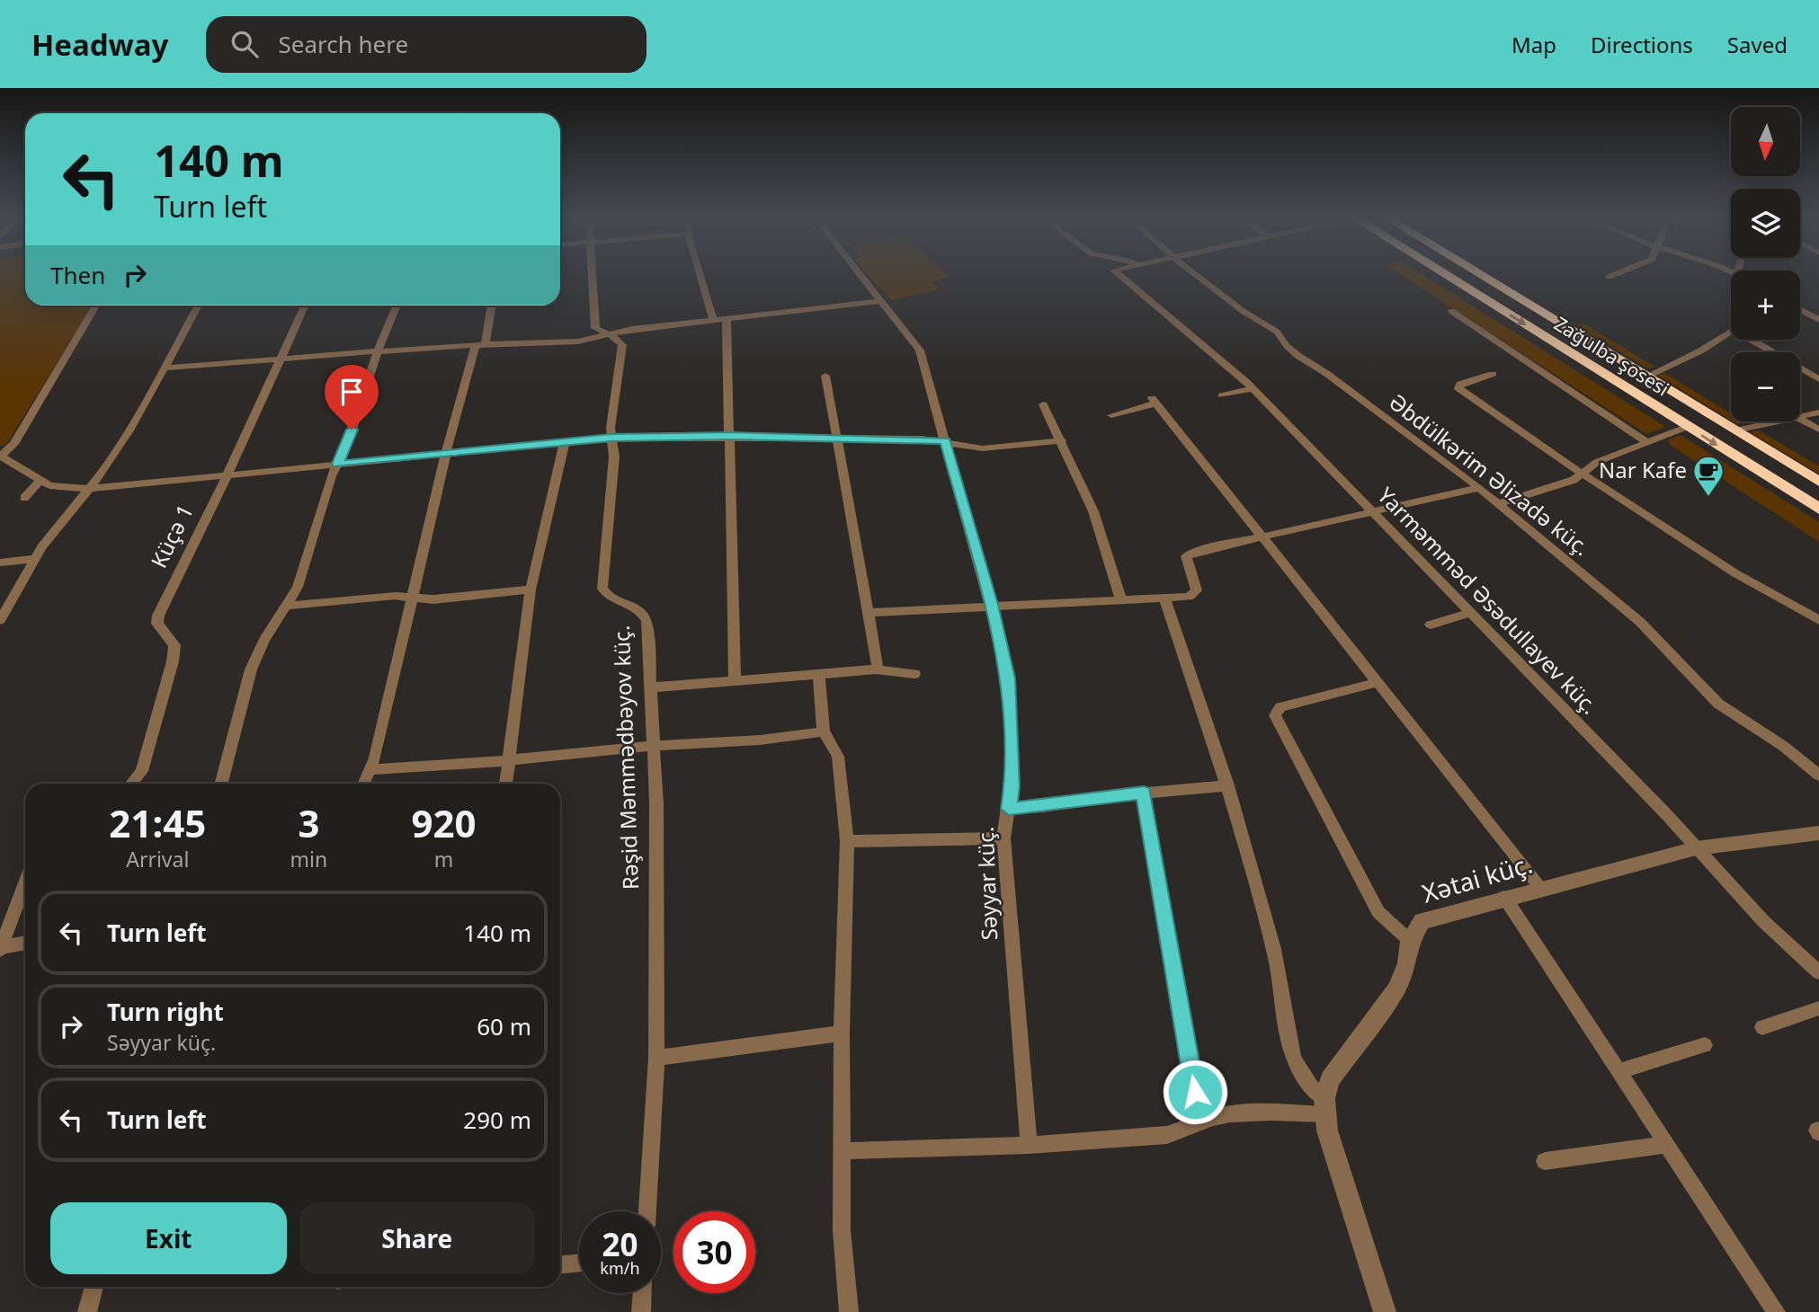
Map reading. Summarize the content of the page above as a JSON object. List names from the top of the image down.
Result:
{
  "streets": {
    "highway": ["Zağulba şosesi"],
    "street": [
      "Əbdülkərim Əlizadə küç.",
      "Küçə 1",
      "Yarməmməd Əsədullayev küç.",
      "Rəşid Məmmədbəyov küç.",
      "Xətai küç.",
      "Səyyar küç."
    ]
  },
  "crossings": [
    ["Yarməmməd Əsədullayev küç.", "Xətai küç."]
  ],
  "places": {
    "cafe": ["Nar Kafe"]
  },
  "north": "bottom",
  "page": {
    "header": "Headway",
    "search": "Search here",
    "nav": ["Map", "Directions", "Saved"],
    "map_buttons": ["+", "−"],
    "turn": ["140 m", "Turn left"],
    "then": "Then",
    "eta": [
      "21:45",
      "Arrival",
      "3",
      "min",
      "920",
      "m"
    ],
    "list": [
      {
        "name": "Turn left",
        "value": "140 m"
      },
      {
        "name": "Turn right",
        "note": "Səyyar küç.",
        "value": "60 m"
      },
      {
        "name": "Turn left",
        "value": "290 m"
      }
    ],
    "buttons": ["Exit", "Share"],
    "speed": "20 km/h",
    "limit": "30"
  }
}
